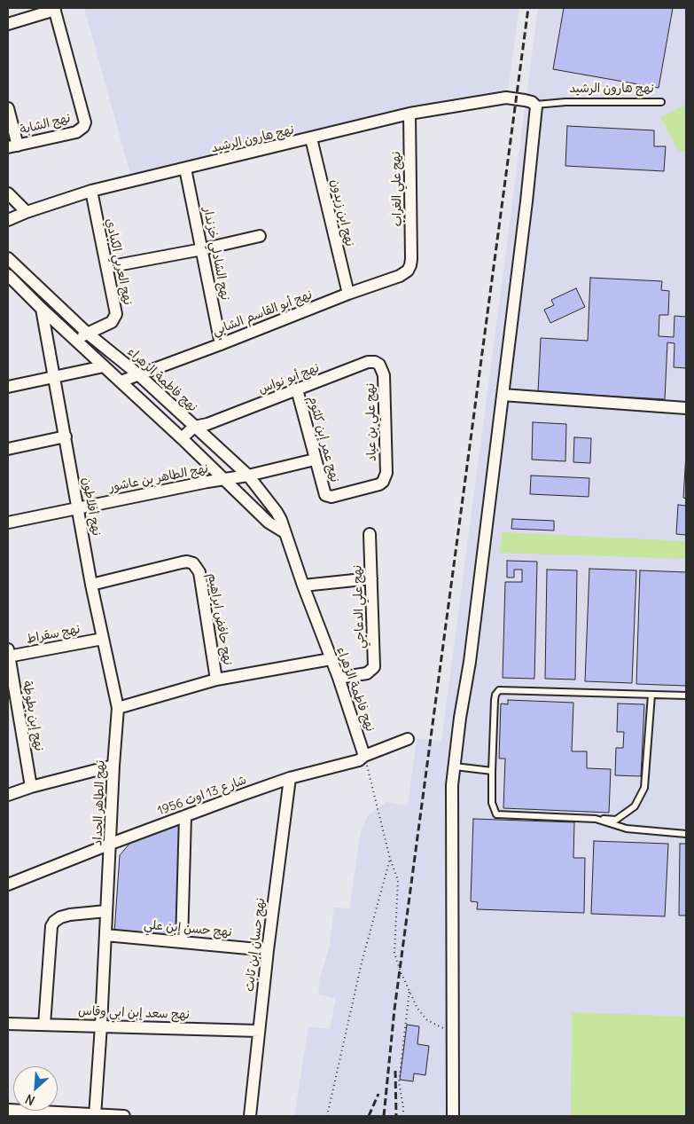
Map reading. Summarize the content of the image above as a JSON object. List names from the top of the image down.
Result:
{
  "streets": {
    "street": [
      "نهج هارون الرشيد",
      "نهج الشابة",
      "نهج علي الغراب",
      "نهج ابن زيدون",
      "نهج الشادلي خزندار",
      "نهج العربي الكبادي",
      "نهج أبو القاسم الشابي",
      "نهج أبو نواس",
      "نهج فاطمة الزهراء",
      "نهج علي بن عياد",
      "نهج عمر إبن كلثوم",
      "نهج الطاهر بن عاشور",
      "نهج أفلاطون",
      "نهج علي الدعاجي",
      "نهج حافض ابراهيم",
      "نهج سقراط",
      "نهج إبن بطوطة",
      "شارع 13 اوت 1956",
      "نهج الطاهر الحداد",
      "نهج حسن إبن علي",
      "نهج حسان إبن ثابت",
      "نهج سعد إبن ابي وقاس"
    ]
  },
  "crossings": [
    ["نهج هارون الرشيد", "نهج علي الغراب"],
    ["نهج هارون الرشيد", "نهج ابن زيدون"],
    ["نهج هارون الرشيد", "نهج الشادلي خزندار"],
    ["نهج هارون الرشيد", "نهج العربي الكبادي"],
    ["نهج علي الغراب", "نهج أبو القاسم الشابي"],
    ["نهج ابن زيدون", "نهج أبو القاسم الشابي"],
    ["نهج الشادلي خزندار", "نهج أبو القاسم الشابي"],
    ["نهج العربي الكبادي", "نهج فاطمة الزهراء"],
    ["نهج أبو القاسم الشابي", "نهج فاطمة الزهراء"],
    ["نهج أبو نواس", "نهج فاطمة الزهراء"],
    ["نهج أبو نواس", "نهج علي بن عياد"],
    ["نهج أبو نواس", "نهج عمر إبن كلثوم"],
    ["نهج فاطمة الزهراء", "نهج الطاهر بن عاشور"],
    ["نهج فاطمة الزهراء", "نهج علي الدعاجي"],
    ["نهج فاطمة الزهراء", "شارع 13 اوت 1956"],
    ["نهج علي بن عياد", "نهج عمر إبن كلثوم"],
    ["نهج عمر إبن كلثوم", "نهج الطاهر بن عاشور"],
    ["نهج الطاهر بن عاشور", "نهج أفلاطون"],
    ["نهج أفلاطون", "نهج حافض ابراهيم"],
    ["نهج أفلاطون", "نهج سقراط"],
    ["نهج أفلاطون", "نهج الطاهر الحداد"],
    ["نهج سقراط", "نهج إبن بطوطة"],
    ["شارع 13 اوت 1956", "نهج الطاهر الحداد"],
    ["شارع 13 اوت 1956", "نهج حسان إبن ثابت"],
    ["نهج الطاهر الحداد", "نهج حسن إبن علي"],
    ["نهج الطاهر الحداد", "نهج سعد إبن ابي وقاس"],
    ["نهج حسن إبن علي", "نهج حسان إبن ثابت"],
    ["نهج حسان إبن ثابت", "نهج سعد إبن ابي وقاس"]
  ],
  "north": "bottom left"
}
